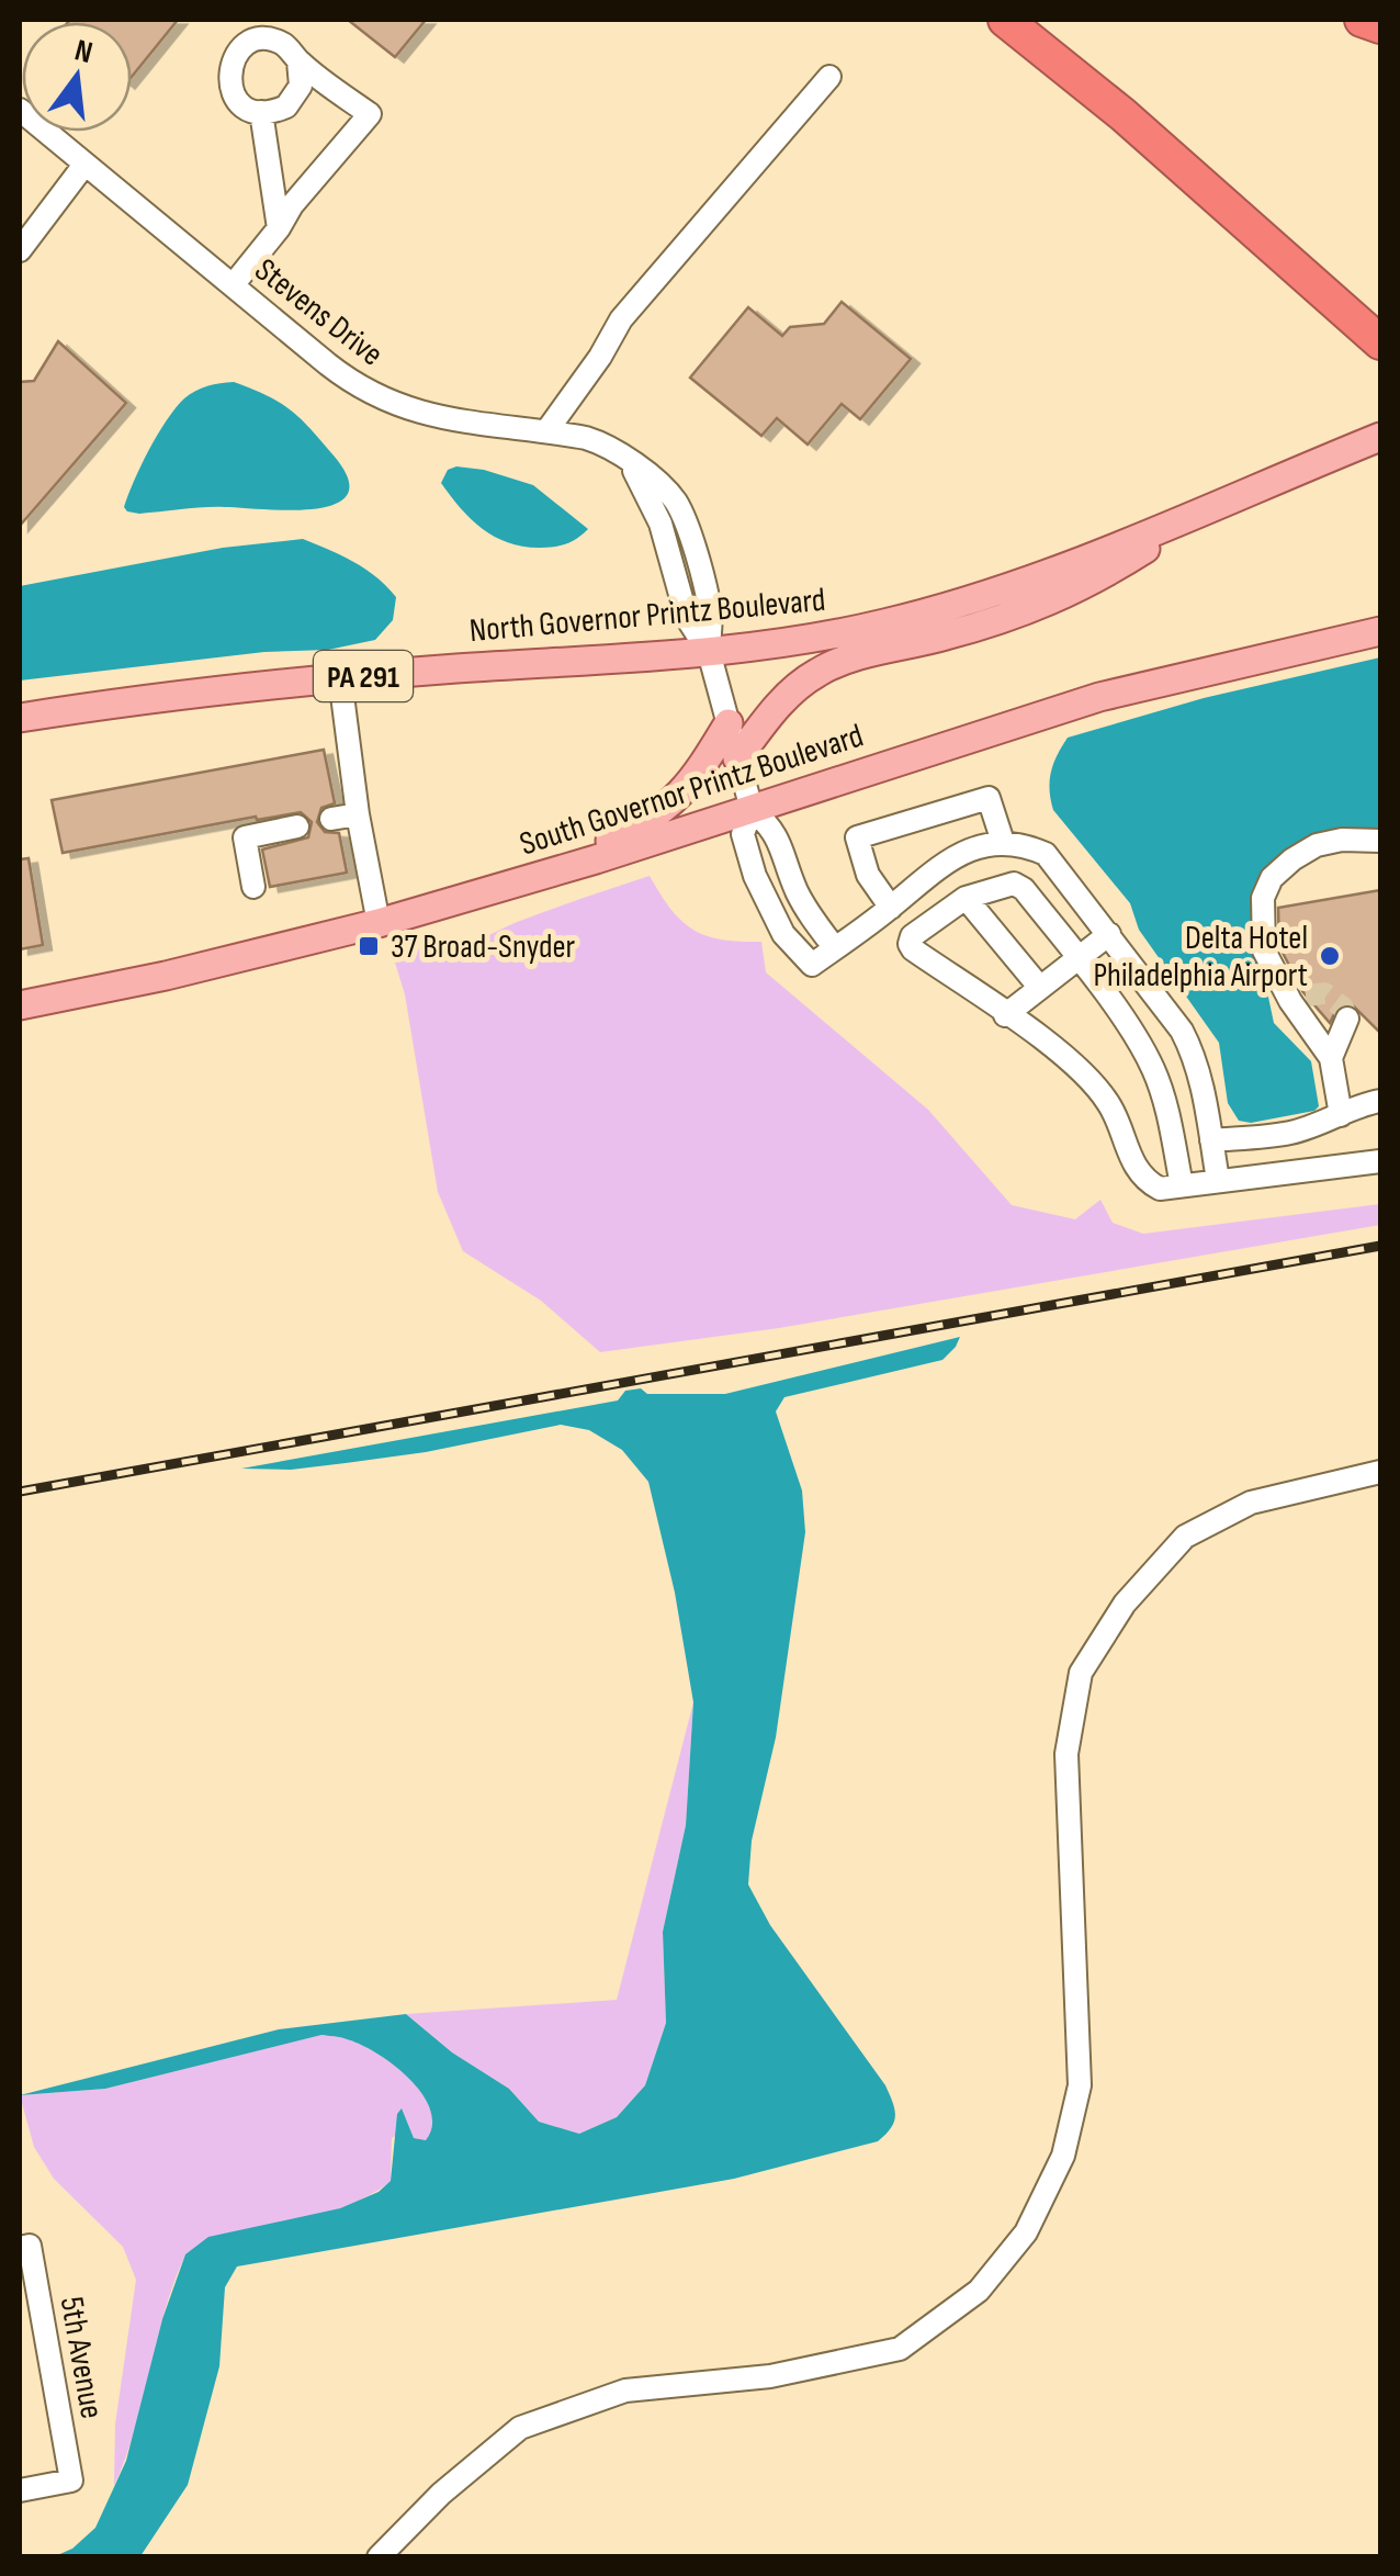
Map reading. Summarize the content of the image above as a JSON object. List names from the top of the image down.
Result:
{
  "streets": {
    "main road": ["North Governor Printz Boulevard", "PA 291", "South Governor Printz Boulevard"],
    "street": ["Stevens Drive", "5th Avenue"]
  },
  "crossings": [
    ["Stevens Drive", "North Governor Printz Boulevard"],
    ["Stevens Drive", "South Governor Printz Boulevard"]
  ],
  "places": {
    "transit": ["37 Broad-Snyder"],
    "other": ["Delta Hotel Philadelphia Airport"]
  },
  "north": "top"
}
